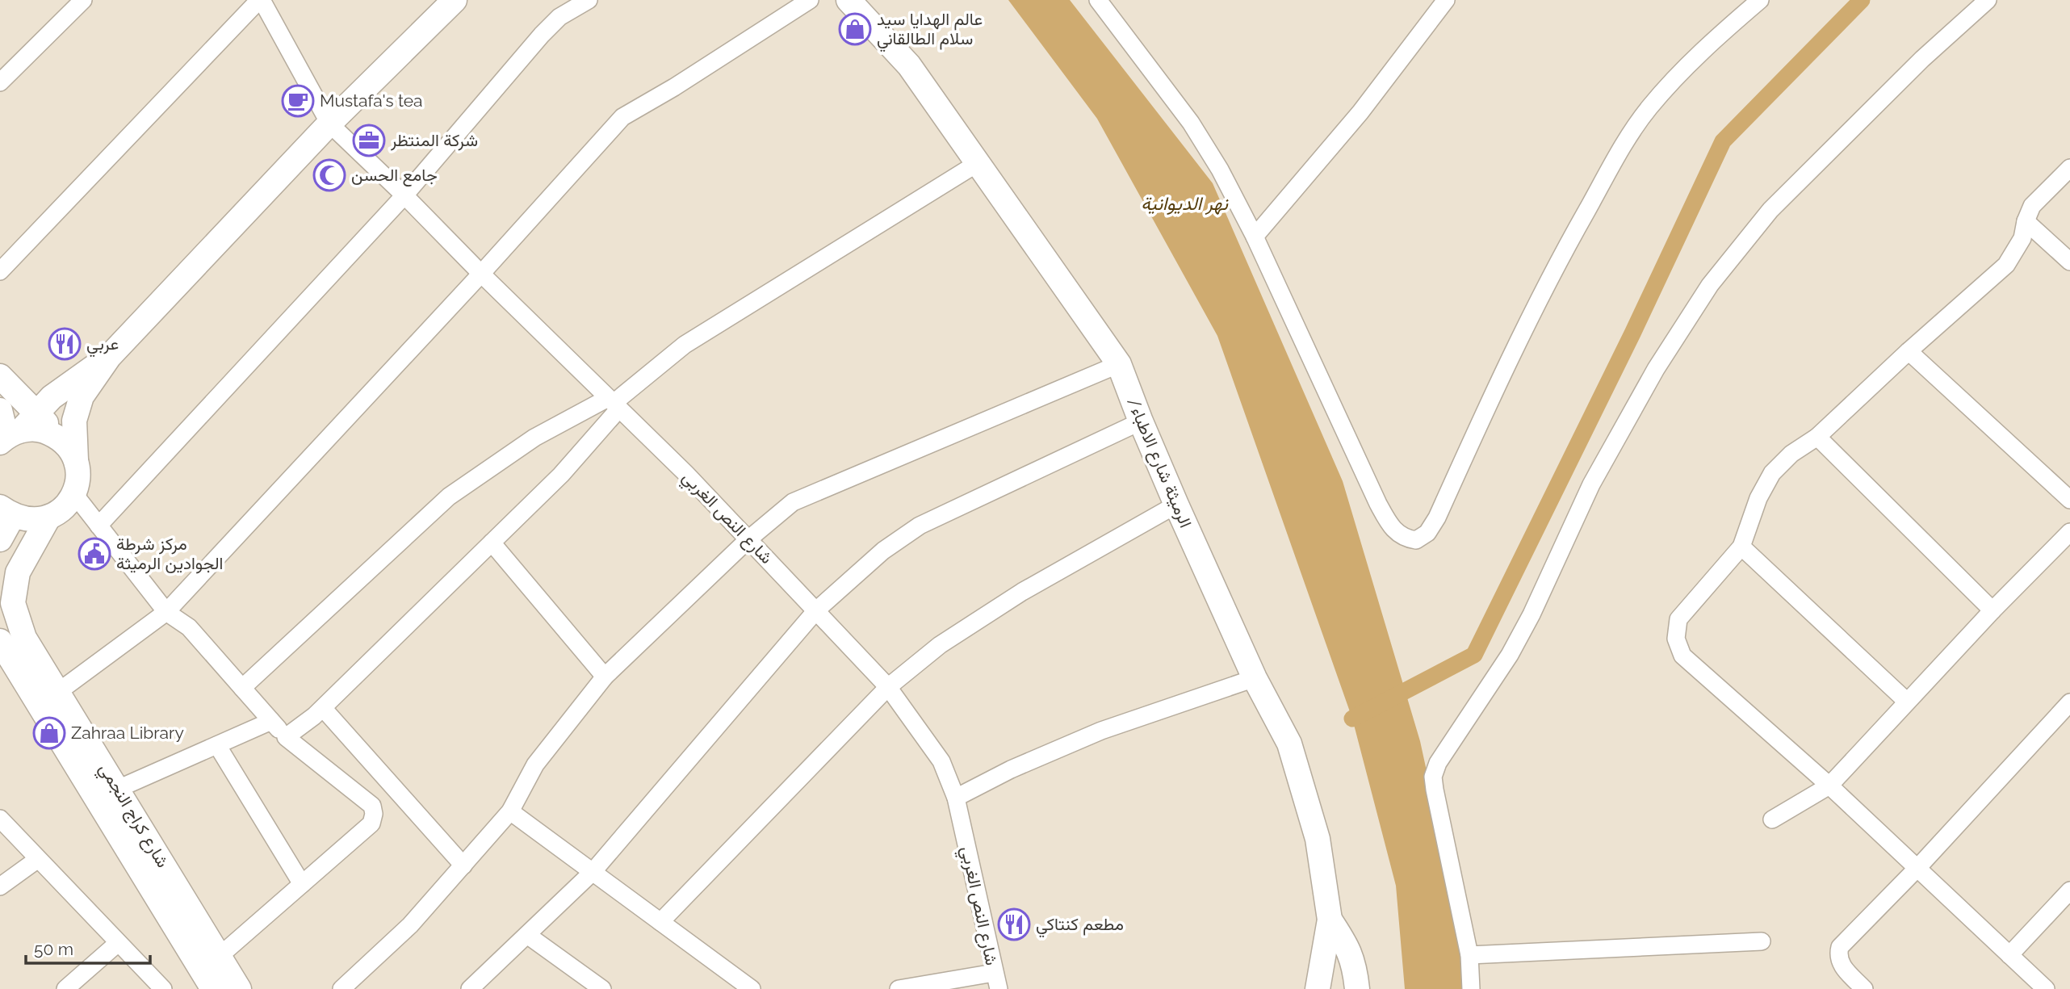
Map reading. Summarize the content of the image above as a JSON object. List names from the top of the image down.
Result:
{
  "streets": {
    "main road": ["/الرميثة شارع الاطباء", "شارع كراج النجمي"],
    "street": ["شارع النص الغربي"]
  },
  "water": ["نهر الديوانية"],
  "places": {
    "shop": ["عالم الهدايا سيد سلام الطالقاني", "Zahraa Library"],
    "cafe": ["Mustafa's tea"],
    "office": ["شركة المنتظر"],
    "mosque": ["جامع الحسن"],
    "restaurant": ["عربي", "مطعم كنتاكي"],
    "public building": ["مركز شرطة الجوادين الرميثة"]
  },
  "scale_bar": "50 m"
}
